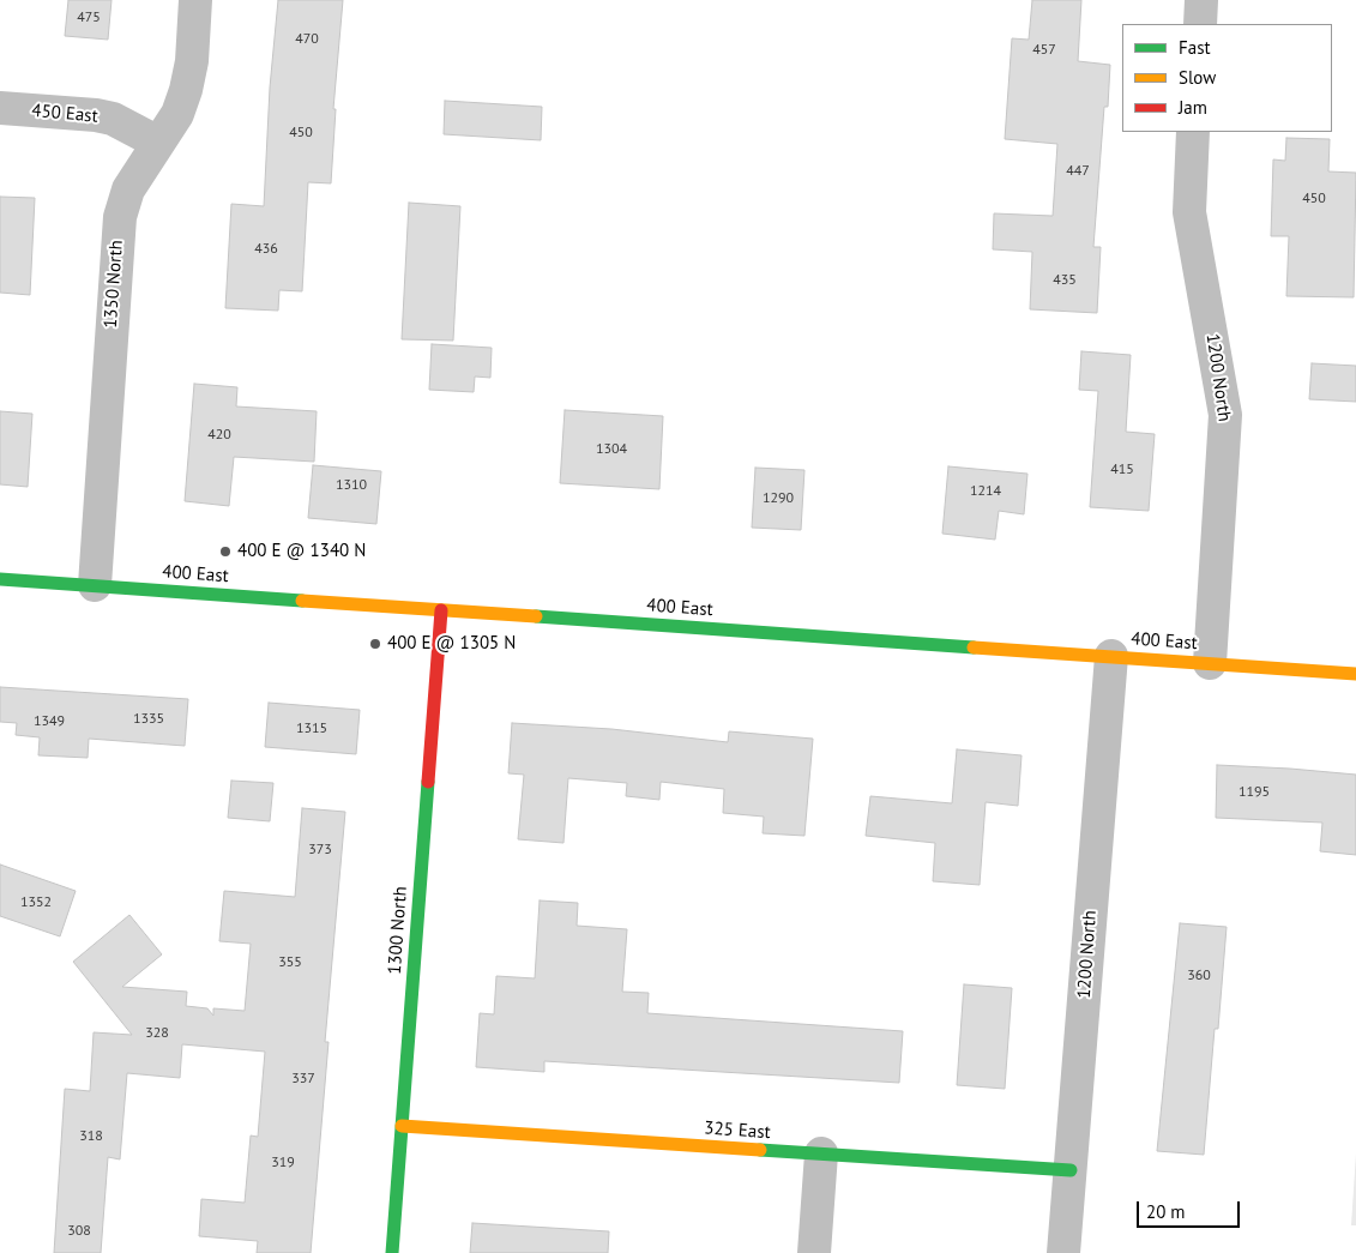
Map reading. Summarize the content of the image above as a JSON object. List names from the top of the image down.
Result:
{
  "streets": {
    "main road": ["400 East", "1300 North", "325 East"],
    "street": ["450 East", "1350 North", "1200 North"]
  },
  "crossings": [
    ["450 East", "1350 North"],
    ["1350 North", "400 East"],
    ["1200 North", "400 East"],
    ["1200 North", "325 East"],
    ["400 East", "1300 North"],
    ["1300 North", "325 East"]
  ],
  "places": ["400 E @ 1340 N", "400 E @ 1305 N"],
  "house_numbers": [
    "475",
    "470",
    "457",
    "450",
    "447",
    "450",
    "436",
    "435",
    "420",
    "1304",
    "415",
    "1310",
    "1214",
    "1290",
    "1335",
    "1349",
    "1315",
    "1195",
    "373",
    "1352",
    "355",
    "360",
    "328",
    "337",
    "318",
    "319",
    "308"
  ],
  "legend": ["Fast", "Slow", "Jam"],
  "scale_bar": "20 m"
}
